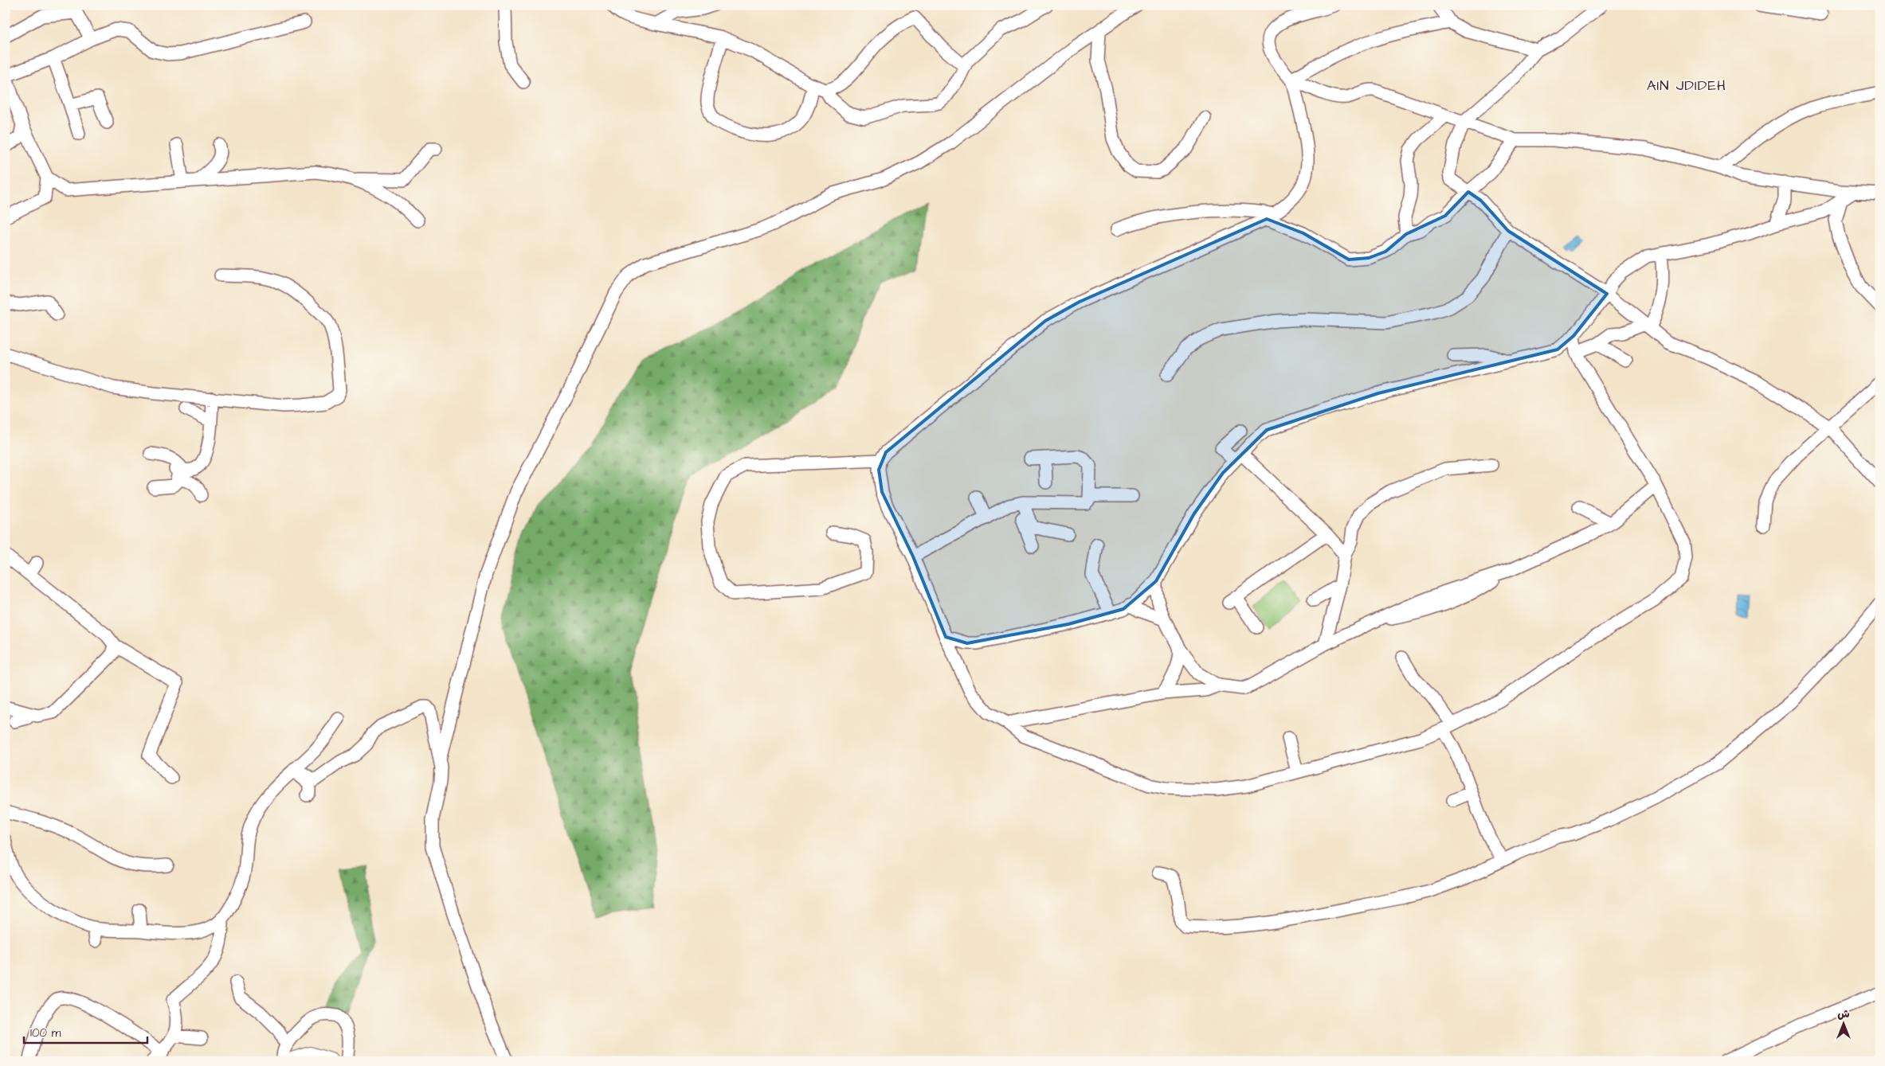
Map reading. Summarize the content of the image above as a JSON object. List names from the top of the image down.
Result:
{
  "districts": ["AIN JDIDEH"],
  "scale_bar": "100 m",
  "north": "top"
}
